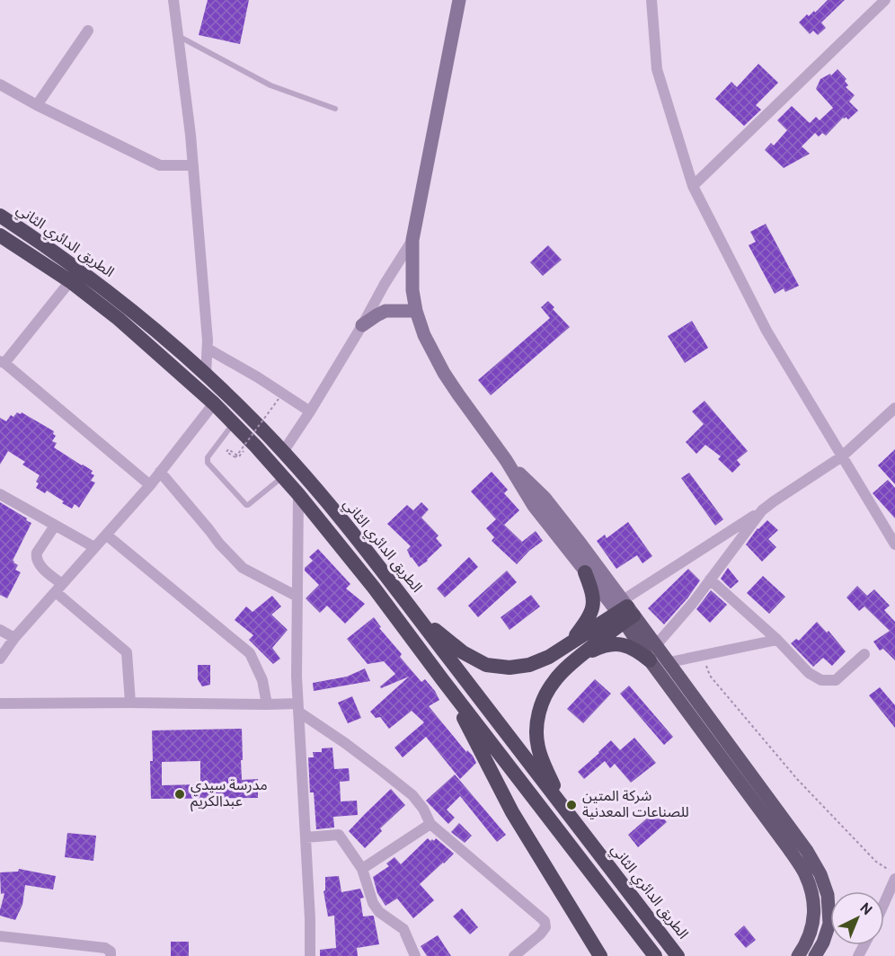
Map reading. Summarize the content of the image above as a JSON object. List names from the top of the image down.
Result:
{
  "streets": {
    "highway": ["الطريق الدائري الثاني"]
  },
  "places": ["مدرسة سيدي عبدالكريم", "شركة المتين للصناعات المعدنية"],
  "north": "top right"
}
